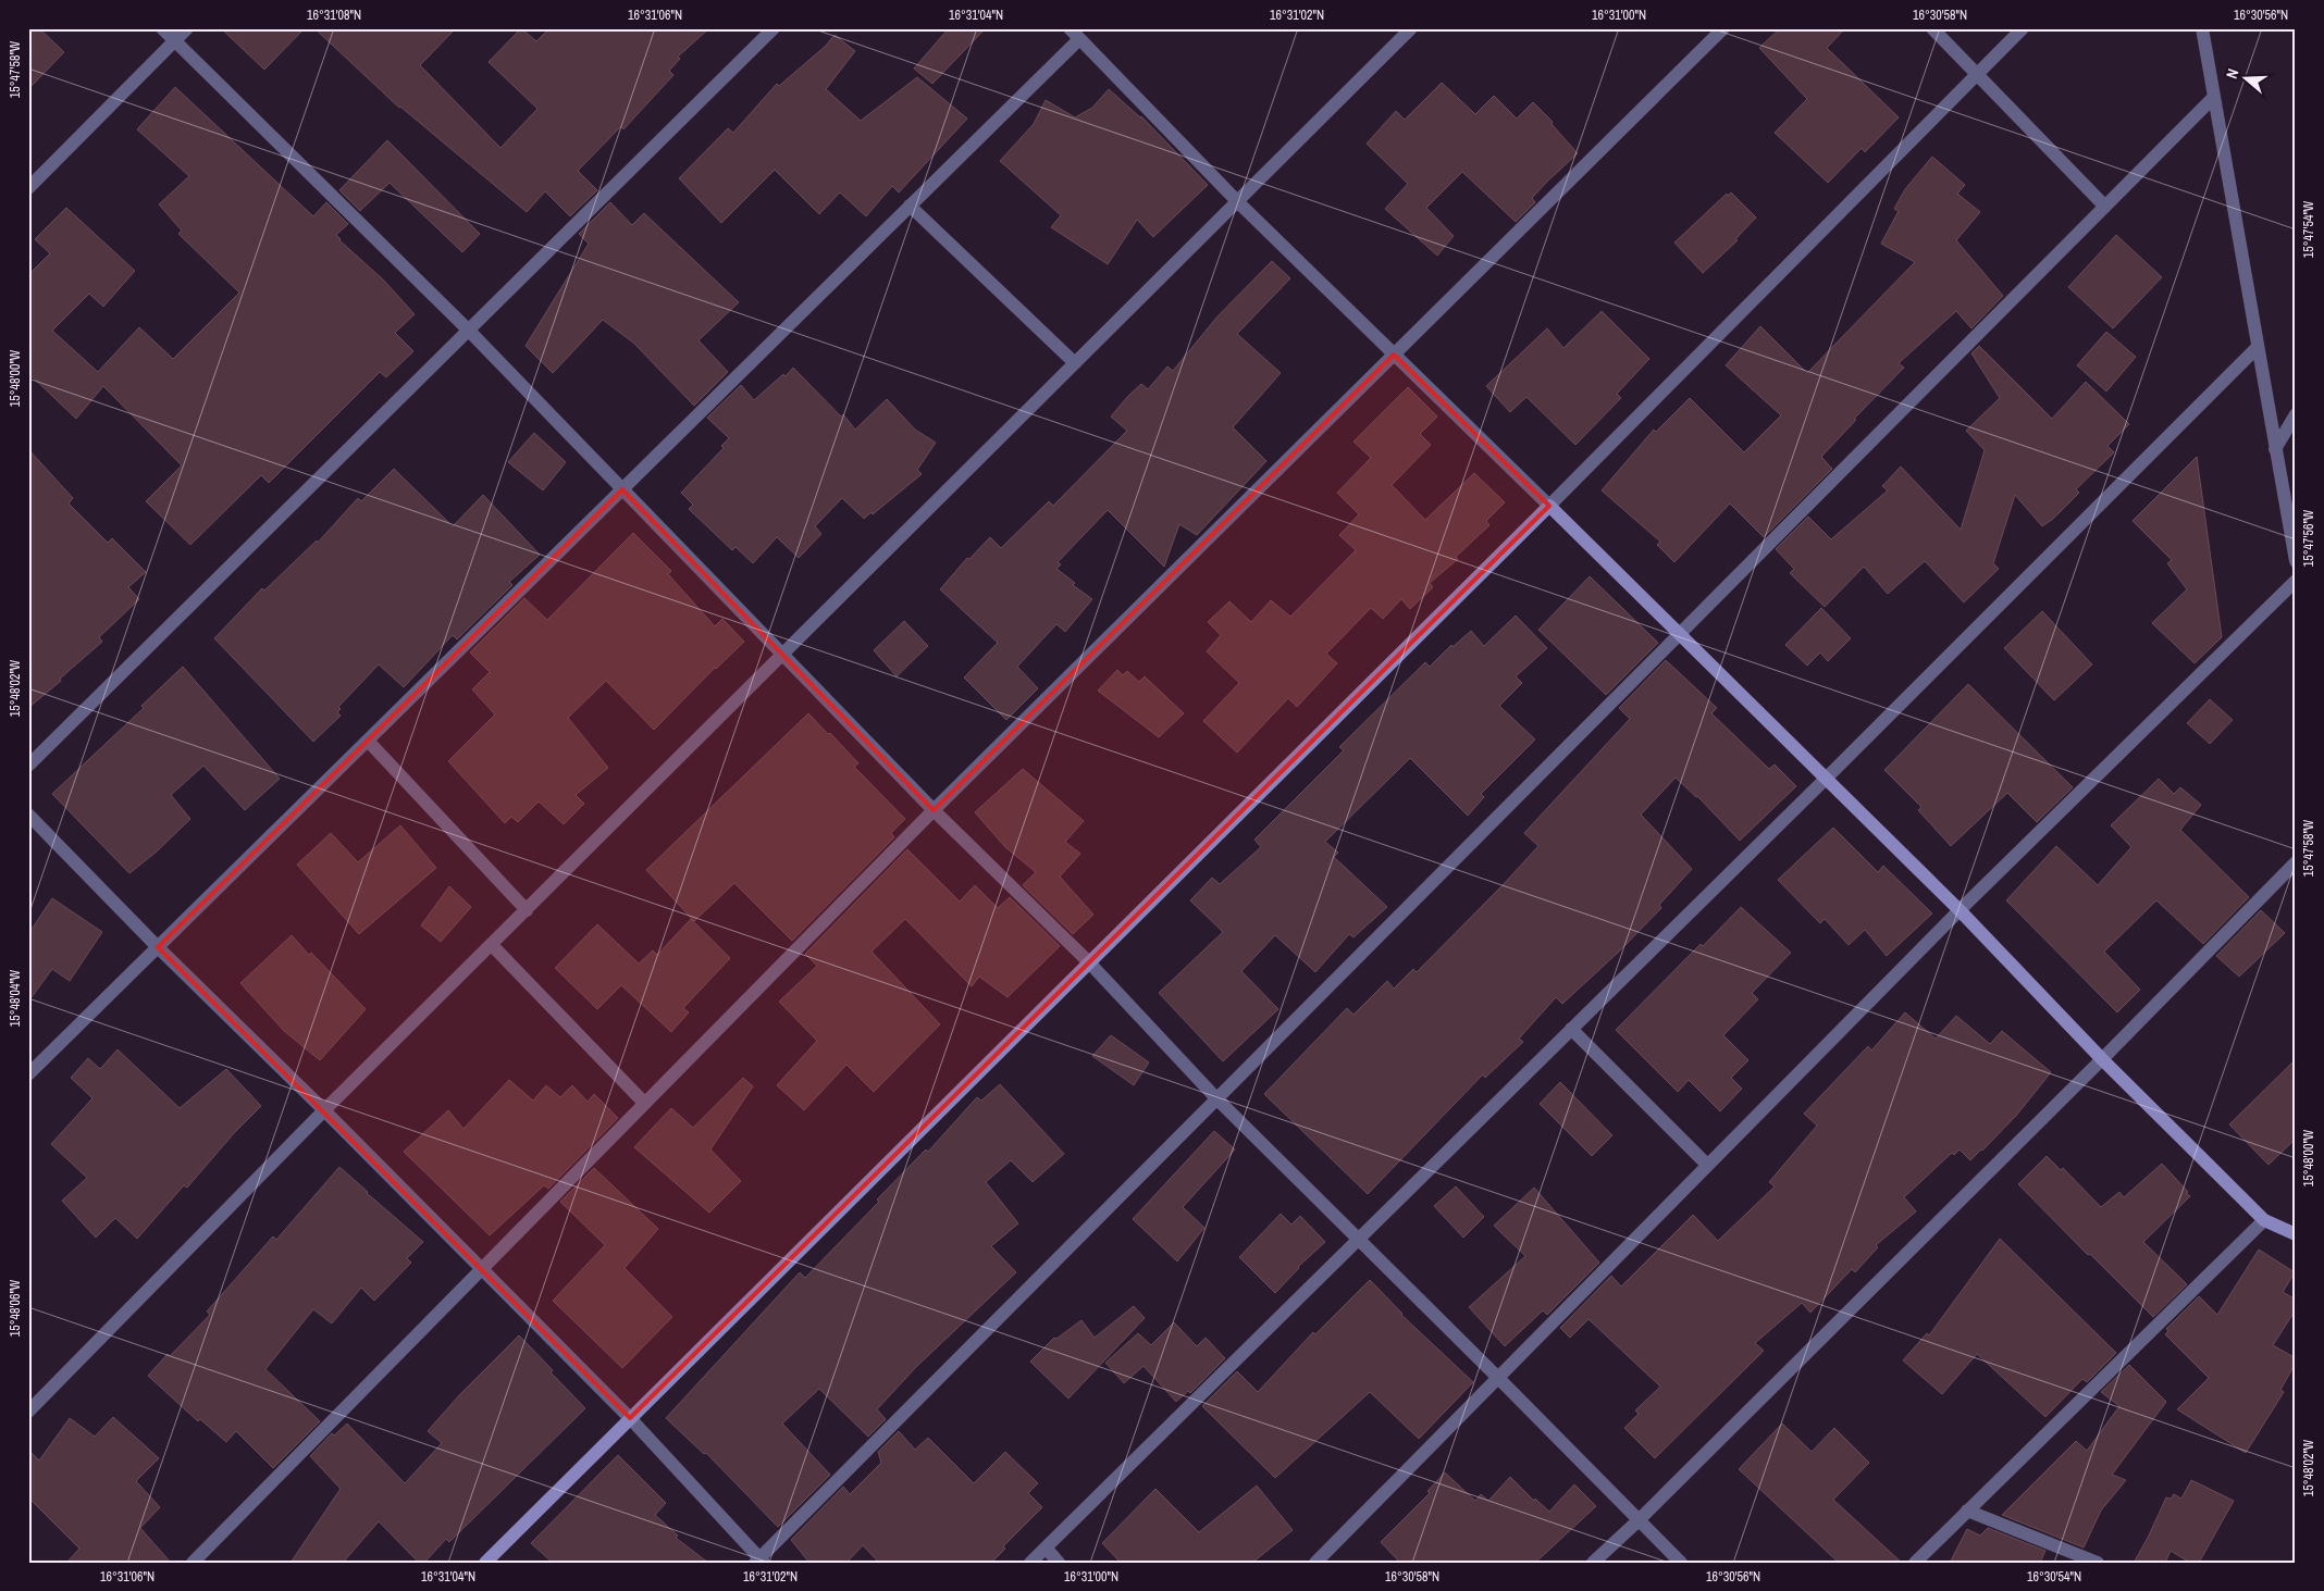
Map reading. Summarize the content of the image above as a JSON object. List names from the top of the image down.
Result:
{
  "north": "left",
  "coordinates": [
    "16°31'08\"N",
    "16°31'06\"N",
    "16°31'04\"N",
    "16°31'02\"N",
    "16°31'00\"N",
    "16°30'58\"N",
    "16°30'56\"N",
    "15°47'58\"W",
    "15°47'54\"W",
    "15°48'00\"W",
    "15°47'56\"W",
    "15°48'02\"W",
    "15°48'04\"W",
    "15°48'06\"W",
    "16°30'54\"N"
  ]
}
